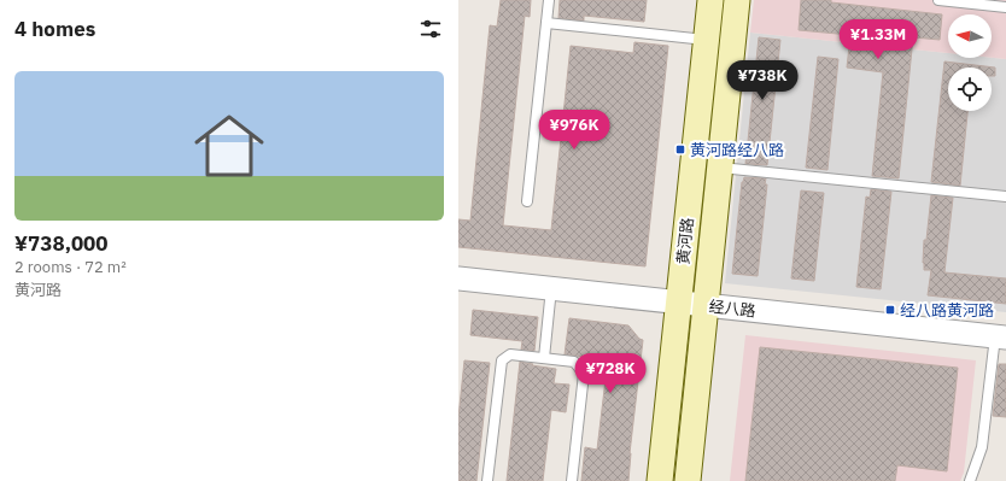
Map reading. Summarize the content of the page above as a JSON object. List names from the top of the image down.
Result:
{
  "streets": {
    "main road": ["黄河路"],
    "street": ["经八路"]
  },
  "crossings": [
    ["黄河路", "经八路"]
  ],
  "places": {
    "transit": ["黄河路经八路", "经八路黄河路"]
  },
  "north": "left",
  "page": {
    "heading": "4 homes",
    "price": [
      "¥1.33M",
      "¥738K",
      "¥976K",
      "¥728K"
    ],
    "list": [
      {
        "name": "¥738,000",
        "note": "2 rooms · 72 m² · 黄河路"
      }
    ]
  }
}
